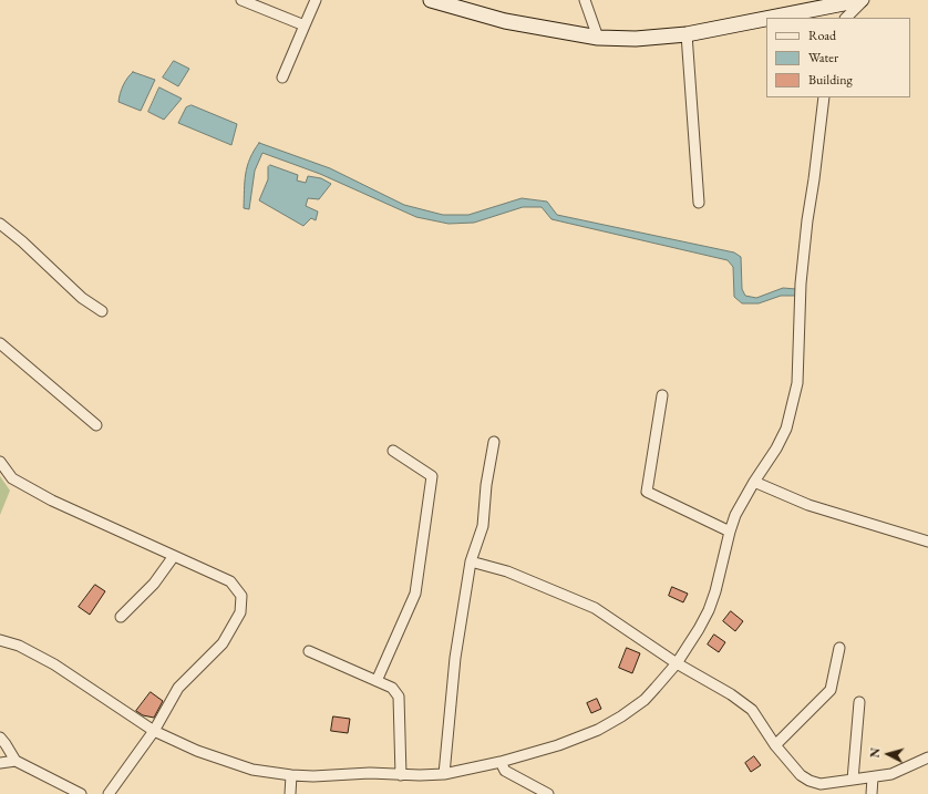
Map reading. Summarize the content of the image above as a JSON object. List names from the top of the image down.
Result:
{
  "legend": ["Road", "Water", "Building"],
  "north": "left"
}
